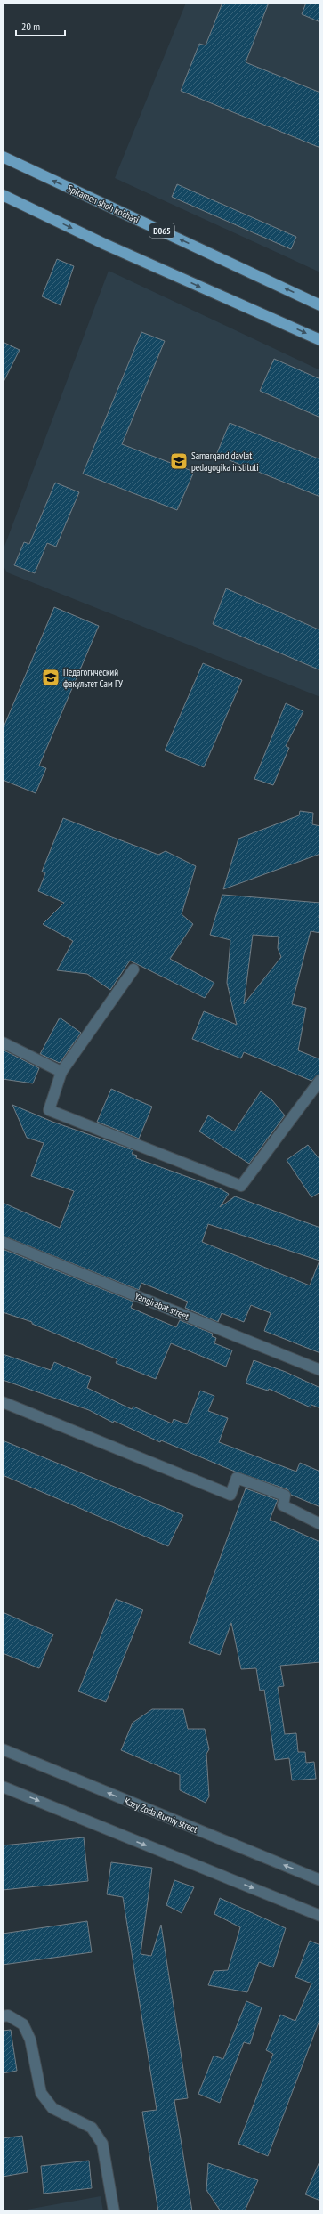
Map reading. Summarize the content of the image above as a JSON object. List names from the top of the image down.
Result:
{
  "streets": {
    "main road": ["Spitamen shoh ko'chasi", "D065"],
    "street": ["Yangirabat street", "Kazy Zoda Rumiy street"]
  },
  "places": {
    "school or university": ["Samarqand davlat pedagogika instituti", "Педагогический факультет Сам ГУ"]
  },
  "scale_bar": "20 m"
}
